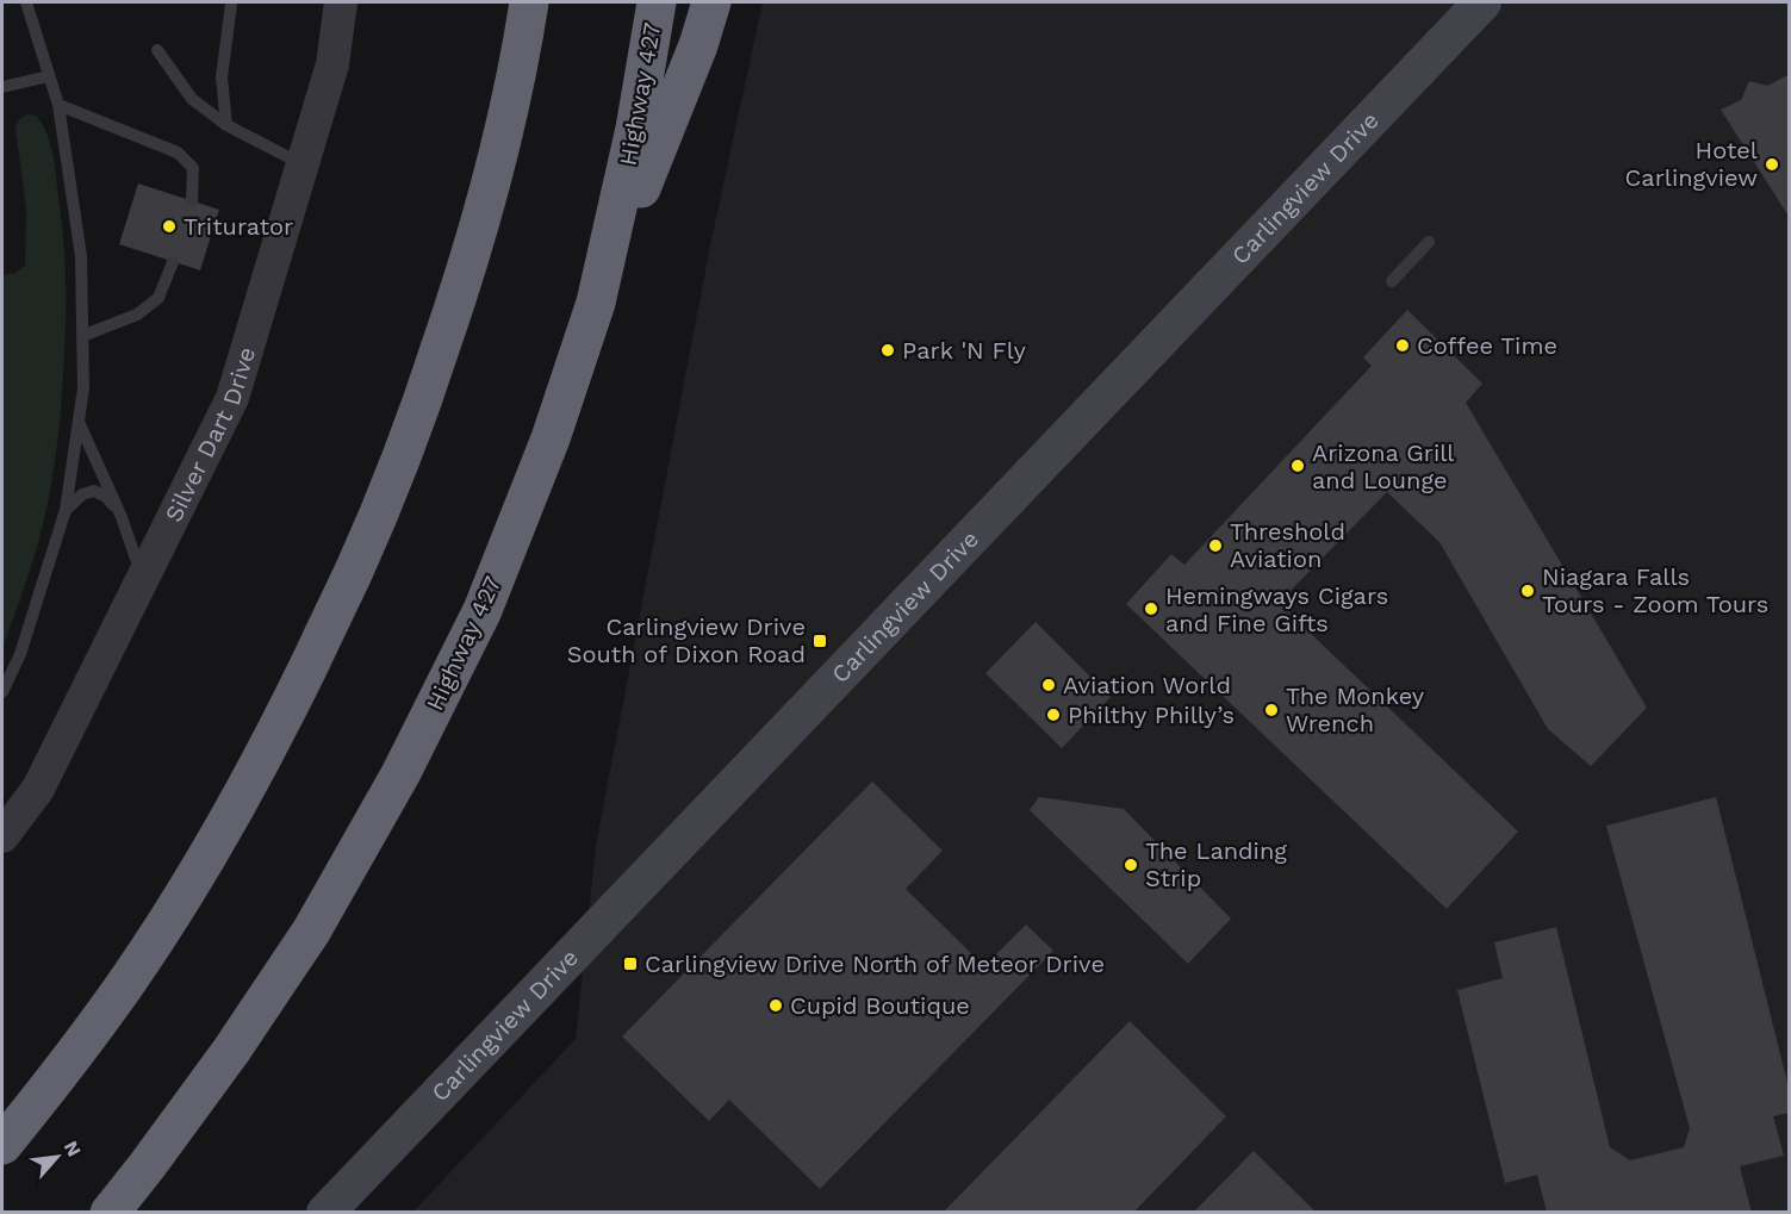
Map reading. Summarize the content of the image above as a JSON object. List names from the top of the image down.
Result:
{
  "streets": {
    "highway": ["Highway 427"],
    "main road": ["Carlingview Drive"],
    "street": ["Silver Dart Drive"]
  },
  "places": {
    "other": [
      "Hotel Carlingview",
      "Triturator",
      "Coffee Time",
      "Park 'N Fly",
      "Arizona Grill and Lounge",
      "Threshold Aviation",
      "Niagara Falls Tours - Zoom Tours",
      "Hemingways Cigars and Fine Gifts",
      "Aviation World",
      "The Monkey Wrench",
      "Philthy Philly’s",
      "The Landing Strip",
      "Cupid Boutique"
    ],
    "transit": ["Carlingview Drive South of Dixon Road", "Carlingview Drive North of Meteor Drive"]
  },
  "north": "top right"
}
